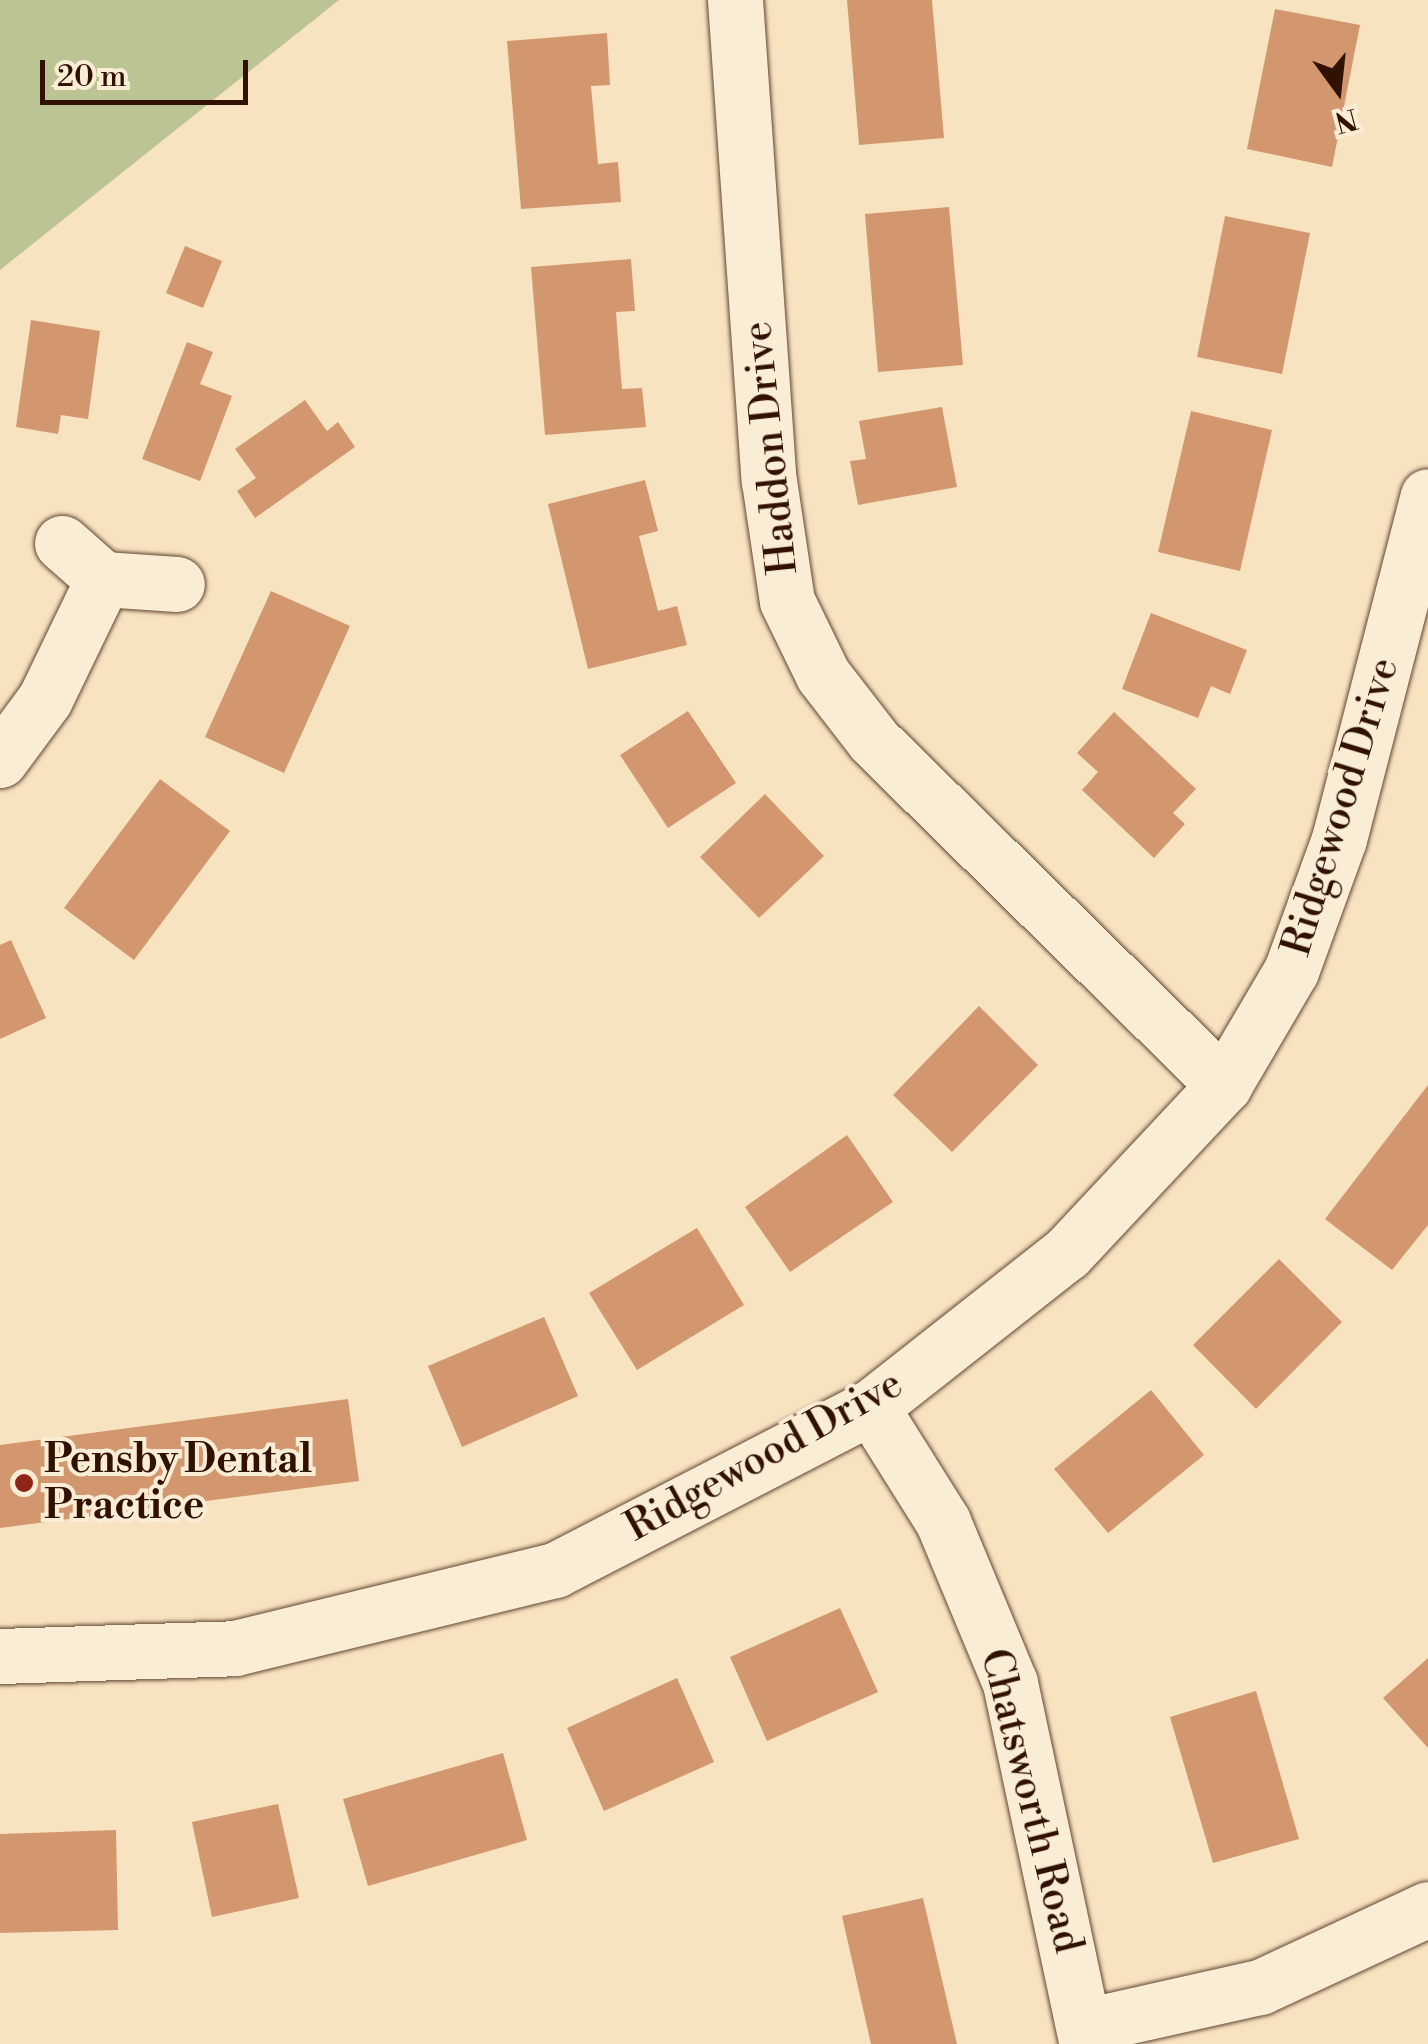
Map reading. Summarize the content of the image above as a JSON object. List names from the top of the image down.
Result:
{
  "streets": {
    "street": ["Haddon Drive", "Ridgewood Drive", "Chatsworth Road"]
  },
  "crossings": [
    ["Haddon Drive", "Ridgewood Drive"],
    ["Ridgewood Drive", "Chatsworth Road"]
  ],
  "places": ["Pensby Dental Practice"],
  "scale_bar": "20 m",
  "north": "bottom"
}
